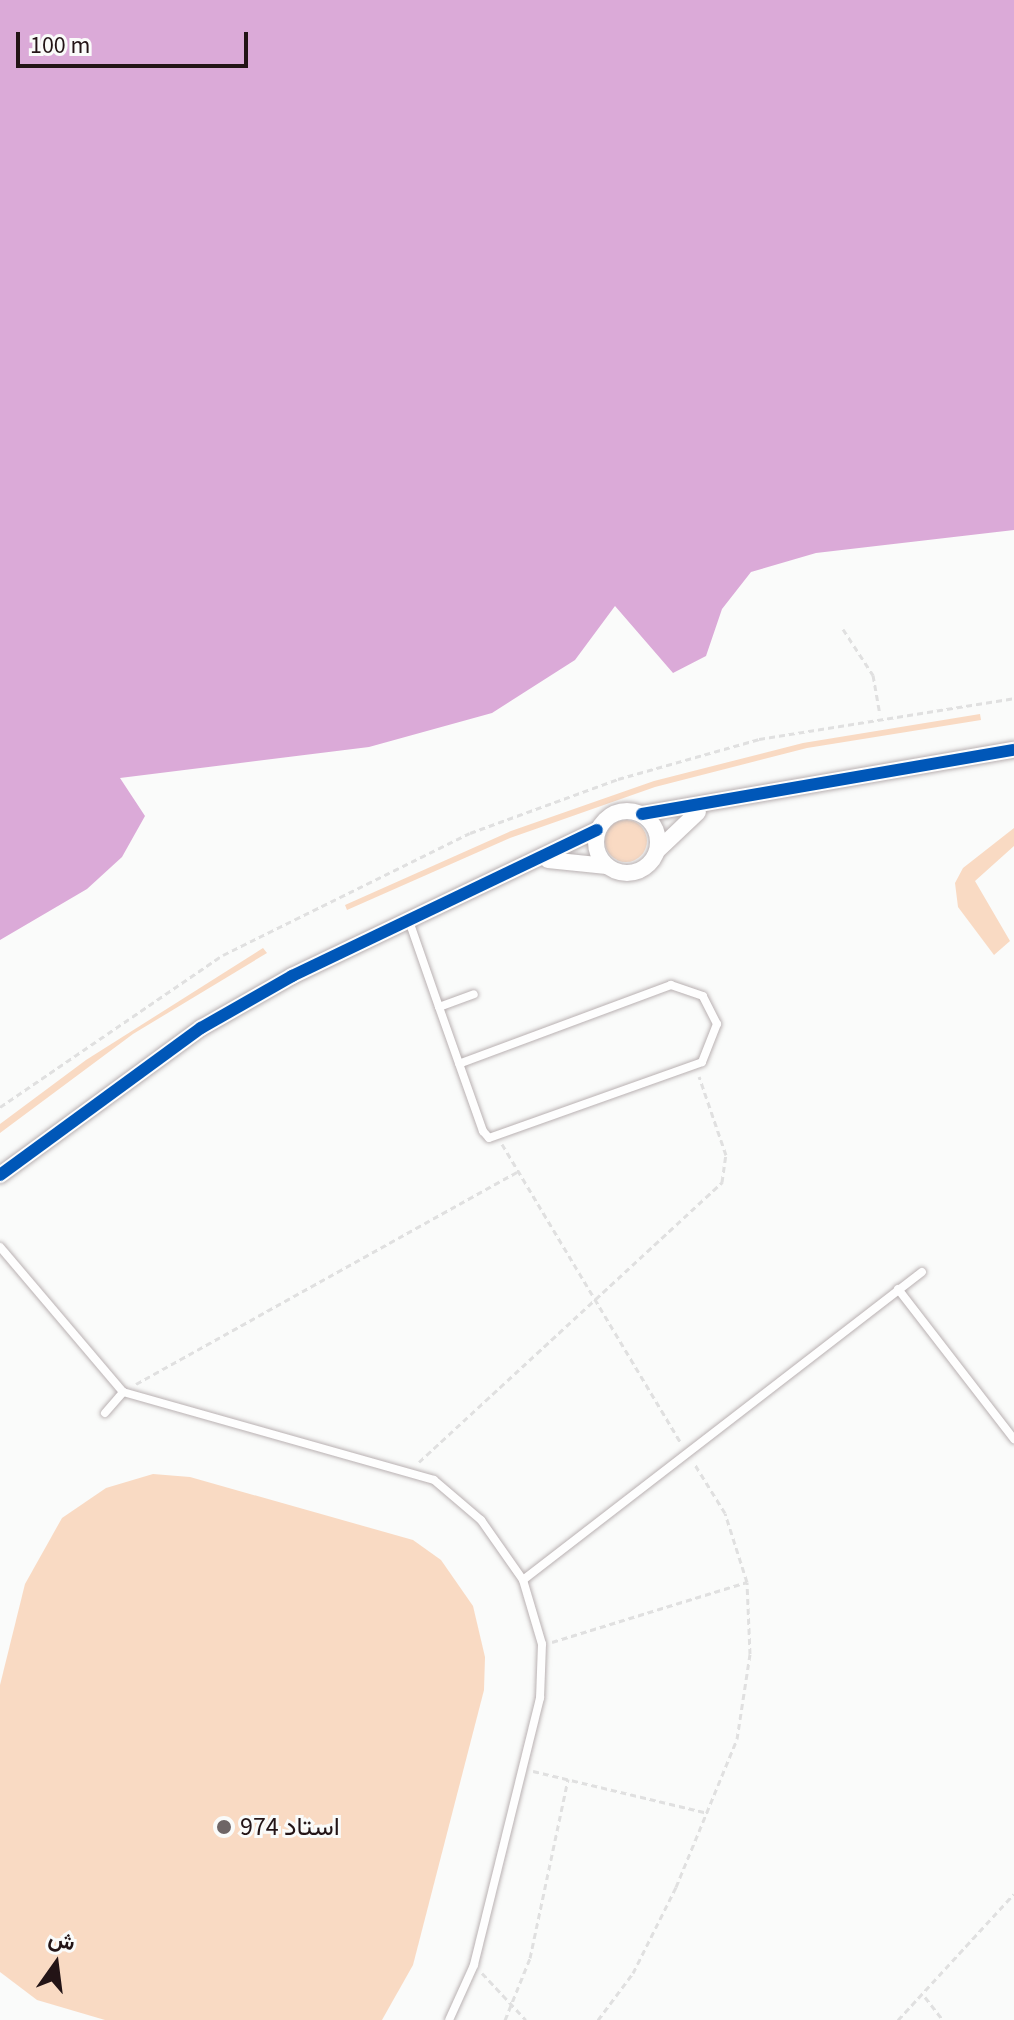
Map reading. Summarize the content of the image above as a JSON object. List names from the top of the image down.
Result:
{
  "places": ["استاد 974"],
  "scale_bar": "100 m",
  "north": "top"
}
